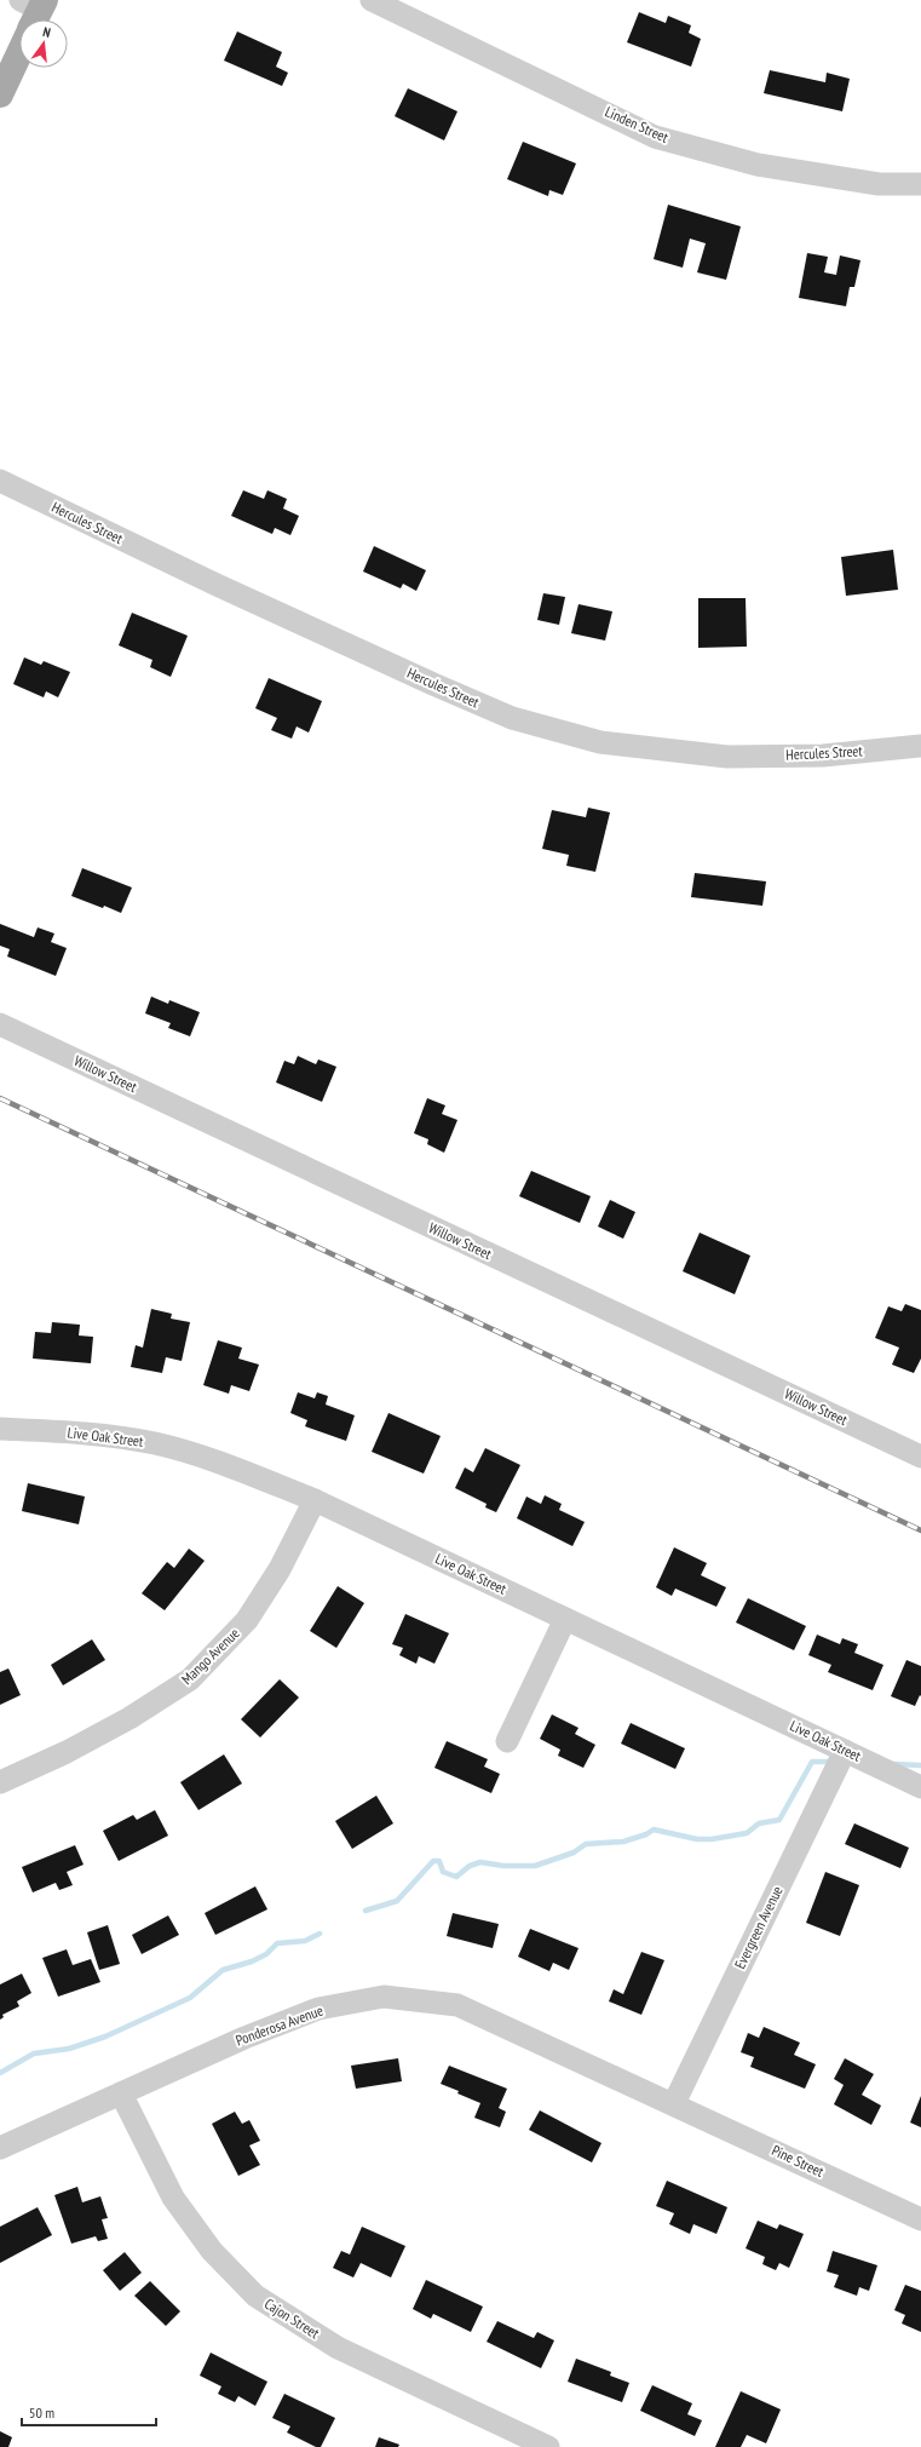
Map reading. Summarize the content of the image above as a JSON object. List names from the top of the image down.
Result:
{
  "streets": {
    "street": [
      "Linden Street",
      "Hercules Street",
      "Willow Street",
      "Live Oak Street",
      "Mango Avenue",
      "Evergreen Avenue",
      "Ponderosa Avenue",
      "Pine Street",
      "Cajon Street"
    ]
  },
  "crossings": [
    ["Live Oak Street", "Mango Avenue"],
    ["Live Oak Street", "Evergreen Avenue"],
    ["Evergreen Avenue", "Ponderosa Avenue"],
    ["Evergreen Avenue", "Pine Street"],
    ["Ponderosa Avenue", "Pine Street"],
    ["Ponderosa Avenue", "Cajon Street"]
  ],
  "scale_bar": "50 m",
  "north": "top"
}
